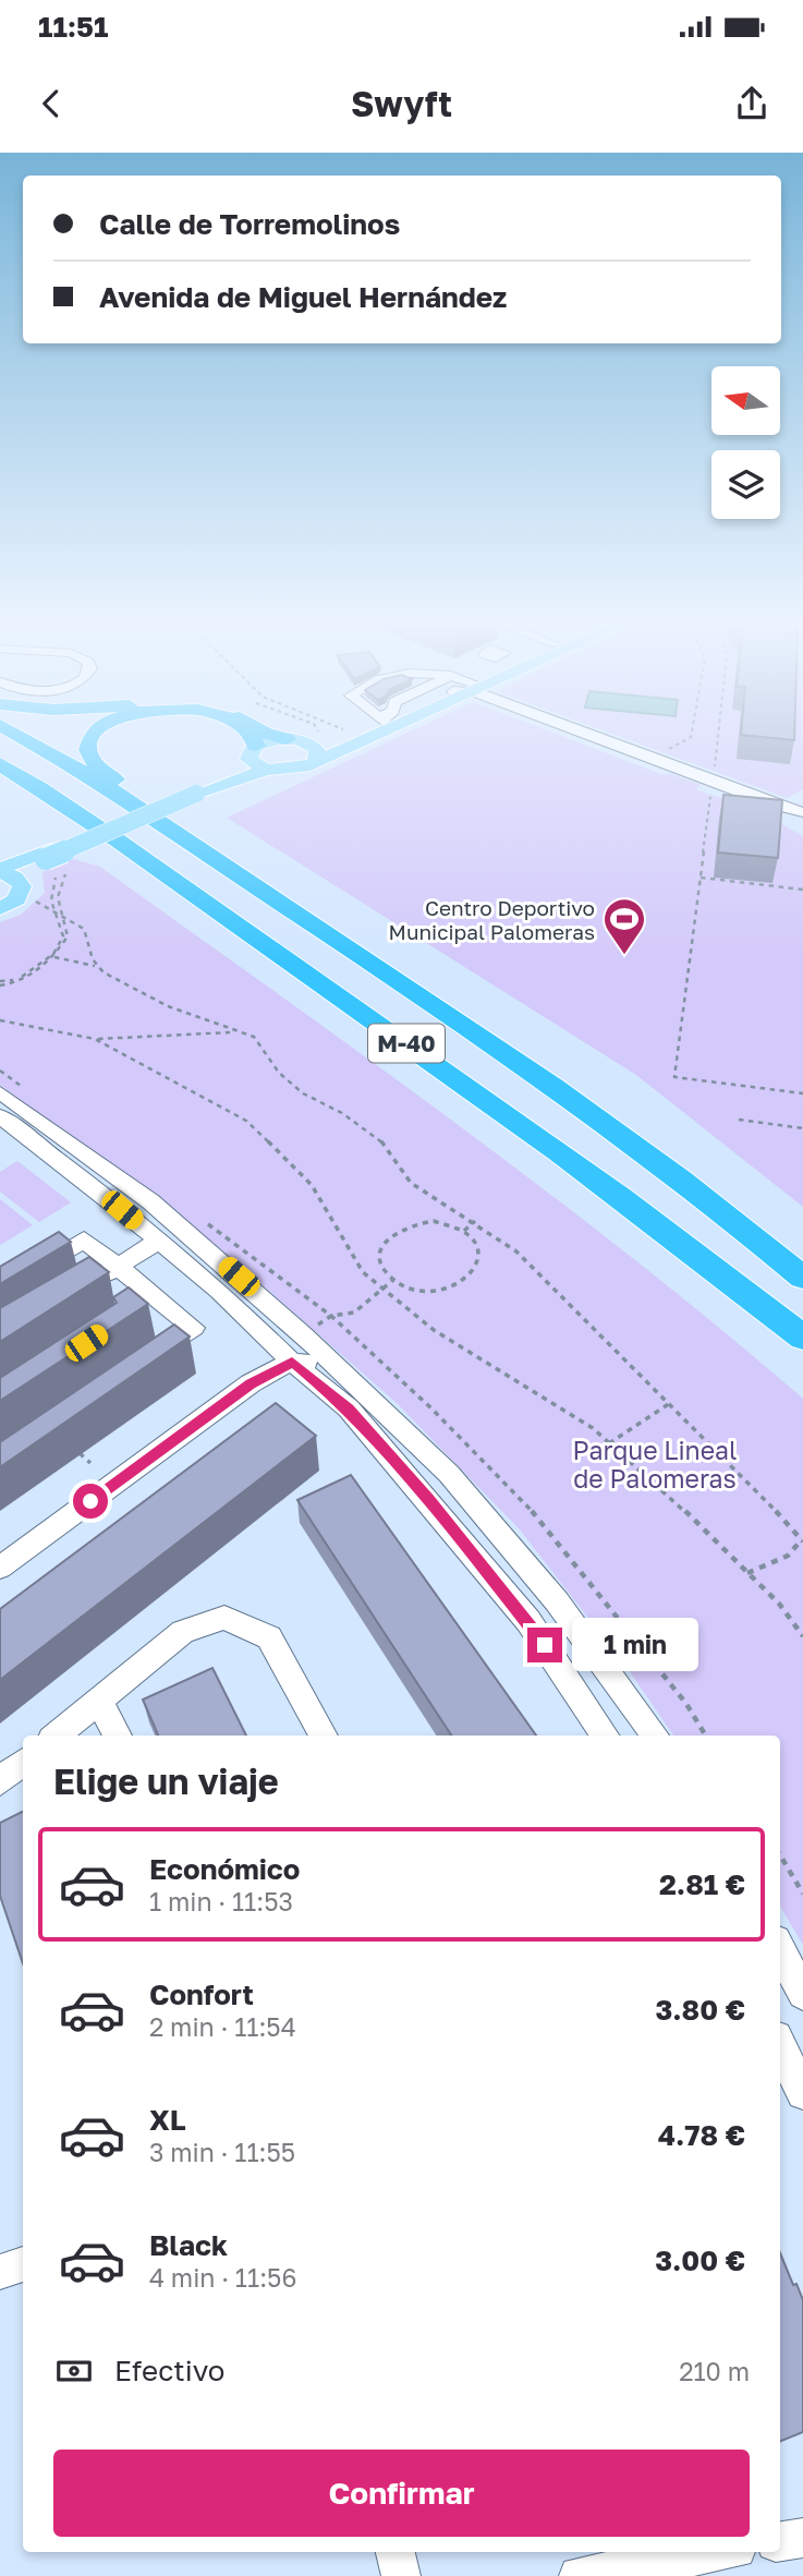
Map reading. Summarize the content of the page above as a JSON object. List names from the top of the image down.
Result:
{
  "streets": {
    "highway": ["M-40"]
  },
  "parks": ["Parque Lineal de Palomeras"],
  "places": {
    "sports": ["Centro Deportivo Municipal Palomeras"]
  },
  "north": "left",
  "page": {
    "status": "11:51",
    "header": "Swyft",
    "banner": ["Calle de Torremolinos", "Avenida de Miguel Hernández"],
    "bubble": "1 min",
    "heading": "Elige un viaje",
    "list": [
      {
        "name": "Económico",
        "note": "1 min · 11:53",
        "value": "2.81 €"
      },
      {
        "name": "Confort",
        "note": "2 min · 11:54",
        "value": "3.80 €"
      },
      {
        "name": "XL",
        "note": "3 min · 11:55",
        "value": "4.78 €"
      },
      {
        "name": "Black",
        "note": "4 min · 11:56",
        "value": "3.00 €"
      }
    ],
    "pay": ["Efectivo", "210 m"],
    "buttons": "Confirmar"
  }
}
